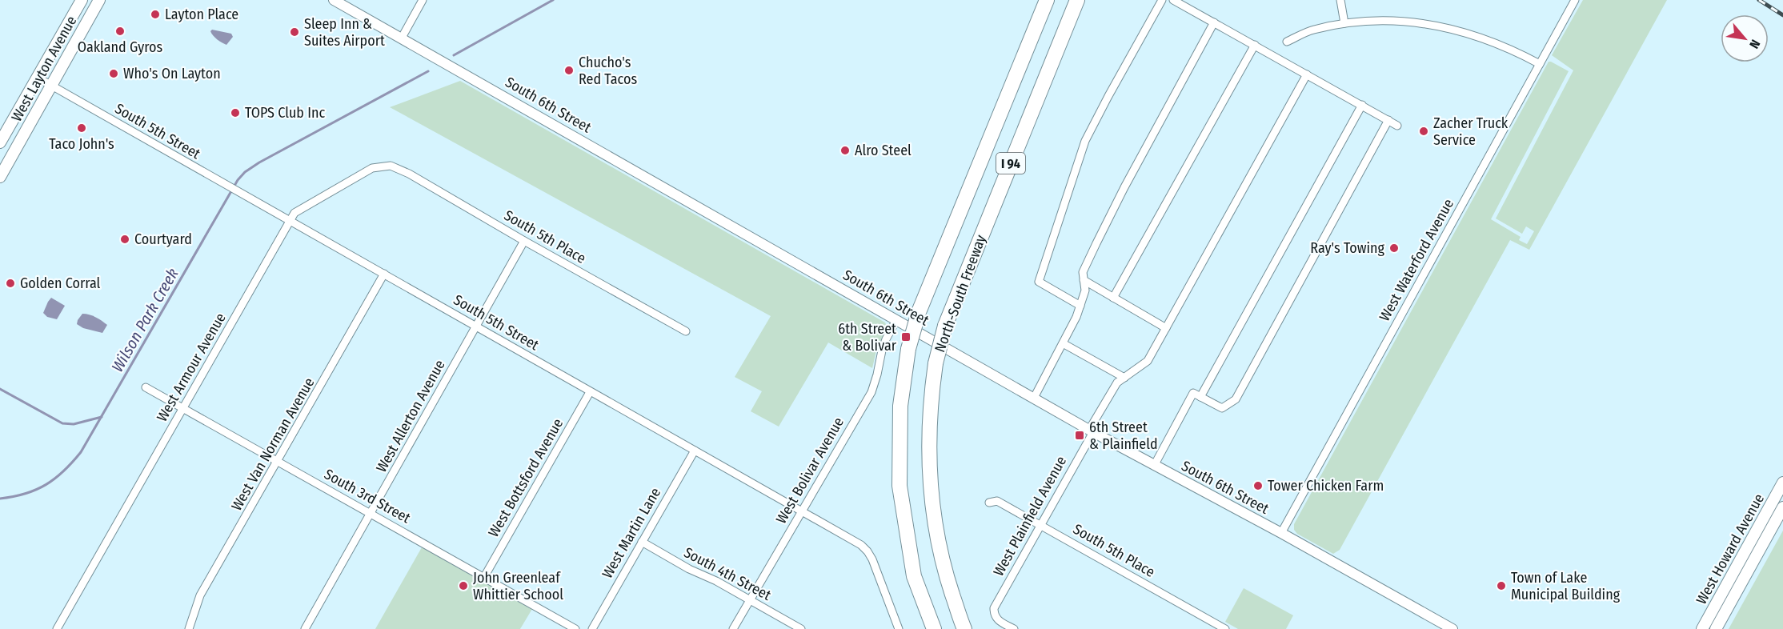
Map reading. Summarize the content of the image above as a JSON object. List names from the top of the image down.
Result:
{
  "streets": {
    "highway": ["I 94", "North-South Freeway"],
    "main road": ["West Layton Avenue", "West Howard Avenue"],
    "street": [
      "South 6th Street",
      "South 5th Street",
      "South 5th Place",
      "West Waterford Avenue",
      "West Armour Avenue",
      "West Allerton Avenue",
      "West Van Norman Avenue",
      "West Bolivar Avenue",
      "West Bottsford Avenue",
      "South 3rd Street",
      "West Plainfield Avenue",
      "West Martin Lane",
      "South 4th Street"
    ]
  },
  "crossings": [
    ["West Layton Avenue", "South 5th Street"],
    ["South 6th Street", "West Waterford Avenue"],
    ["South 6th Street", "West Bolivar Avenue"],
    ["South 6th Street", "West Plainfield Avenue"],
    ["South 5th Street", "West Armour Avenue"],
    ["South 5th Street", "West Allerton Avenue"],
    ["South 5th Street", "West Van Norman Avenue"],
    ["South 5th Street", "West Bolivar Avenue"],
    ["South 5th Street", "West Bottsford Avenue"],
    ["South 5th Street", "West Martin Lane"],
    ["South 5th Place", "West Armour Avenue"],
    ["South 5th Place", "West Allerton Avenue"],
    ["South 5th Place", "West Plainfield Avenue"],
    ["West Armour Avenue", "South 3rd Street"],
    ["West Allerton Avenue", "South 3rd Street"],
    ["West Van Norman Avenue", "South 3rd Street"],
    ["West Bolivar Avenue", "South 4th Street"],
    ["West Bottsford Avenue", "South 3rd Street"],
    ["West Martin Lane", "South 4th Street"]
  ],
  "water": ["Wilson Park Creek"],
  "places": {
    "other": [
      "Layton Place",
      "Oakland Gyros",
      "Sleep Inn & Suites Airport",
      "Chucho's Red Tacos",
      "Who's On Layton",
      "TOPS Club Inc",
      "Taco John's",
      "Zacher Truck Service",
      "Alro Steel",
      "Courtyard",
      "Ray's Towing",
      "Golden Corral",
      "Tower Chicken Farm",
      "John Greenleaf Whittier School",
      "Town of Lake Municipal Building"
    ],
    "transit": ["6th Street & Bolivar", "6th Street & Plainfield"]
  },
  "north": "bottom right"
}
